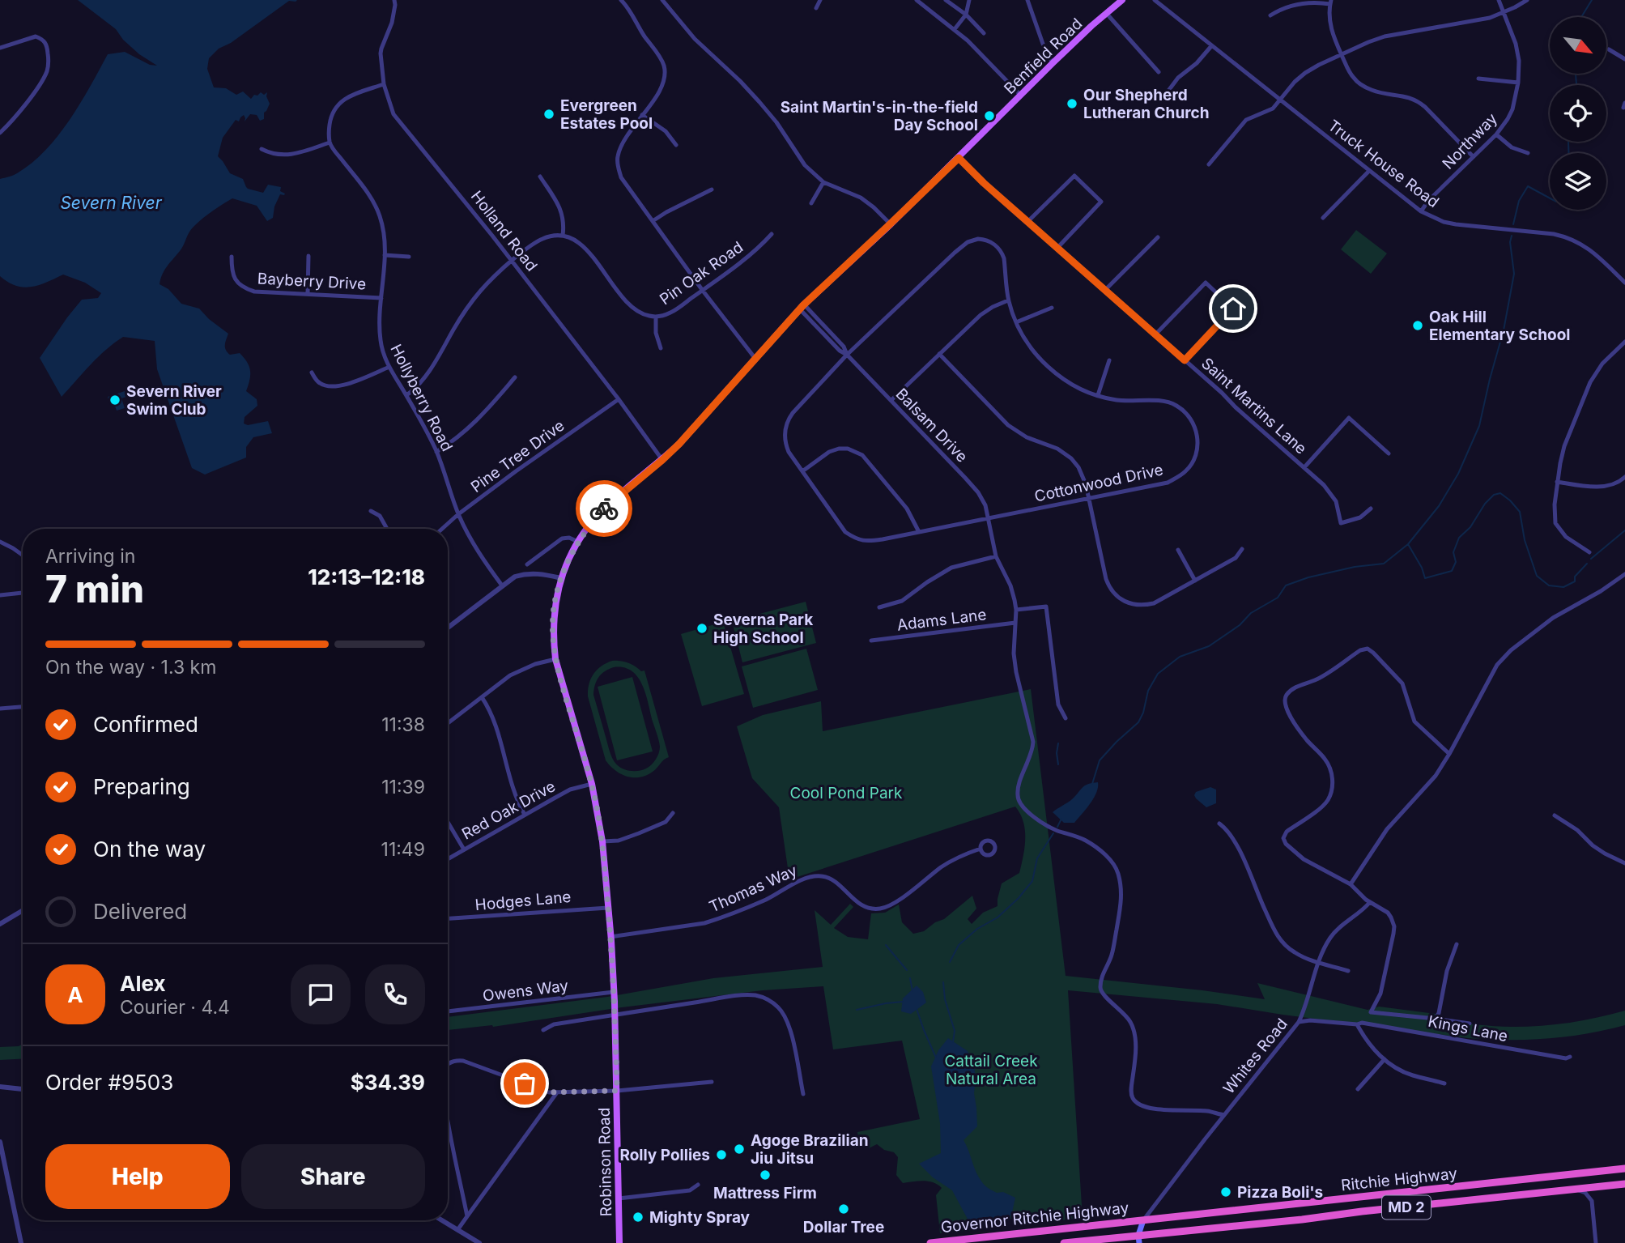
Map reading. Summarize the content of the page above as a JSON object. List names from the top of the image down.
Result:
{
  "streets": {
    "highway": ["Ritchie Highway", "MD 2", "Governor Ritchie Highway"],
    "main road": ["Benfield Road", "Robinson Road"],
    "street": [
      "Northway",
      "Truck House Road",
      "Holland Road",
      "Pin Oak Road",
      "Bayberry Drive",
      "Hollyberry Road",
      "Saint Martins Lane",
      "Balsam Drive",
      "Pine Tree Drive",
      "Cottonwood Drive",
      "Adams Lane",
      "Red Oak Drive",
      "Thomas Way",
      "Hodges Lane",
      "Owens Way",
      "Kings Lane",
      "Whites Road"
    ]
  },
  "crossings": [
    ["Benfield Road", "Holland Road"],
    ["Benfield Road", "Saint Martins Lane"],
    ["Benfield Road", "Balsam Drive"],
    ["Benfield Road", "Robinson Road"],
    ["Northway", "Truck House Road"],
    ["Holland Road", "Pine Tree Drive"],
    ["Bayberry Drive", "Hollyberry Road"],
    ["Hollyberry Road", "Pine Tree Drive"],
    ["Balsam Drive", "Cottonwood Drive"],
    ["Balsam Drive", "Adams Lane"],
    ["Balsam Drive", "Whites Road"],
    ["Red Oak Drive", "Robinson Road"],
    ["Thomas Way", "Robinson Road"],
    ["Hodges Lane", "Robinson Road"],
    ["Owens Way", "Robinson Road"],
    ["Kings Lane", "Whites Road"],
    ["Whites Road", "Ritchie Highway"],
    ["Whites Road", "Governor Ritchie Highway"],
    ["Ritchie Highway", "Governor Ritchie Highway"]
  ],
  "water": ["Severn River"],
  "parks": ["Cool Pond Park", "Cattail Creek Natural Area"],
  "places": [
    "Our Shepherd Lutheran Church",
    "Evergreen Estates Pool",
    "Saint Martin's-in-the-field Day School",
    "Oak Hill Elementary School",
    "Severn River Swim Club",
    "Severna Park High School",
    "Agoge Brazilian Jiu Jitsu",
    "Rolly Pollies",
    "Mattress Firm",
    "Pizza Boli's",
    "Dollar Tree",
    "Mighty Spray"
  ],
  "north": "bottom right",
  "page": {
    "heading": ["7 min", "Arriving in", "12:13–12:18"],
    "panel": [
      "Alex",
      "Courier · 4.4",
      "Order #9503",
      "$34.39"
    ],
    "bar": "On the way · 1.3 km",
    "list": [
      ["Confirmed", "11:38"],
      ["Preparing", "11:39"],
      ["On the way", "11:49"],
      "Delivered"
    ],
    "round": "A",
    "buttons": ["Help", "Share"]
  }
}
